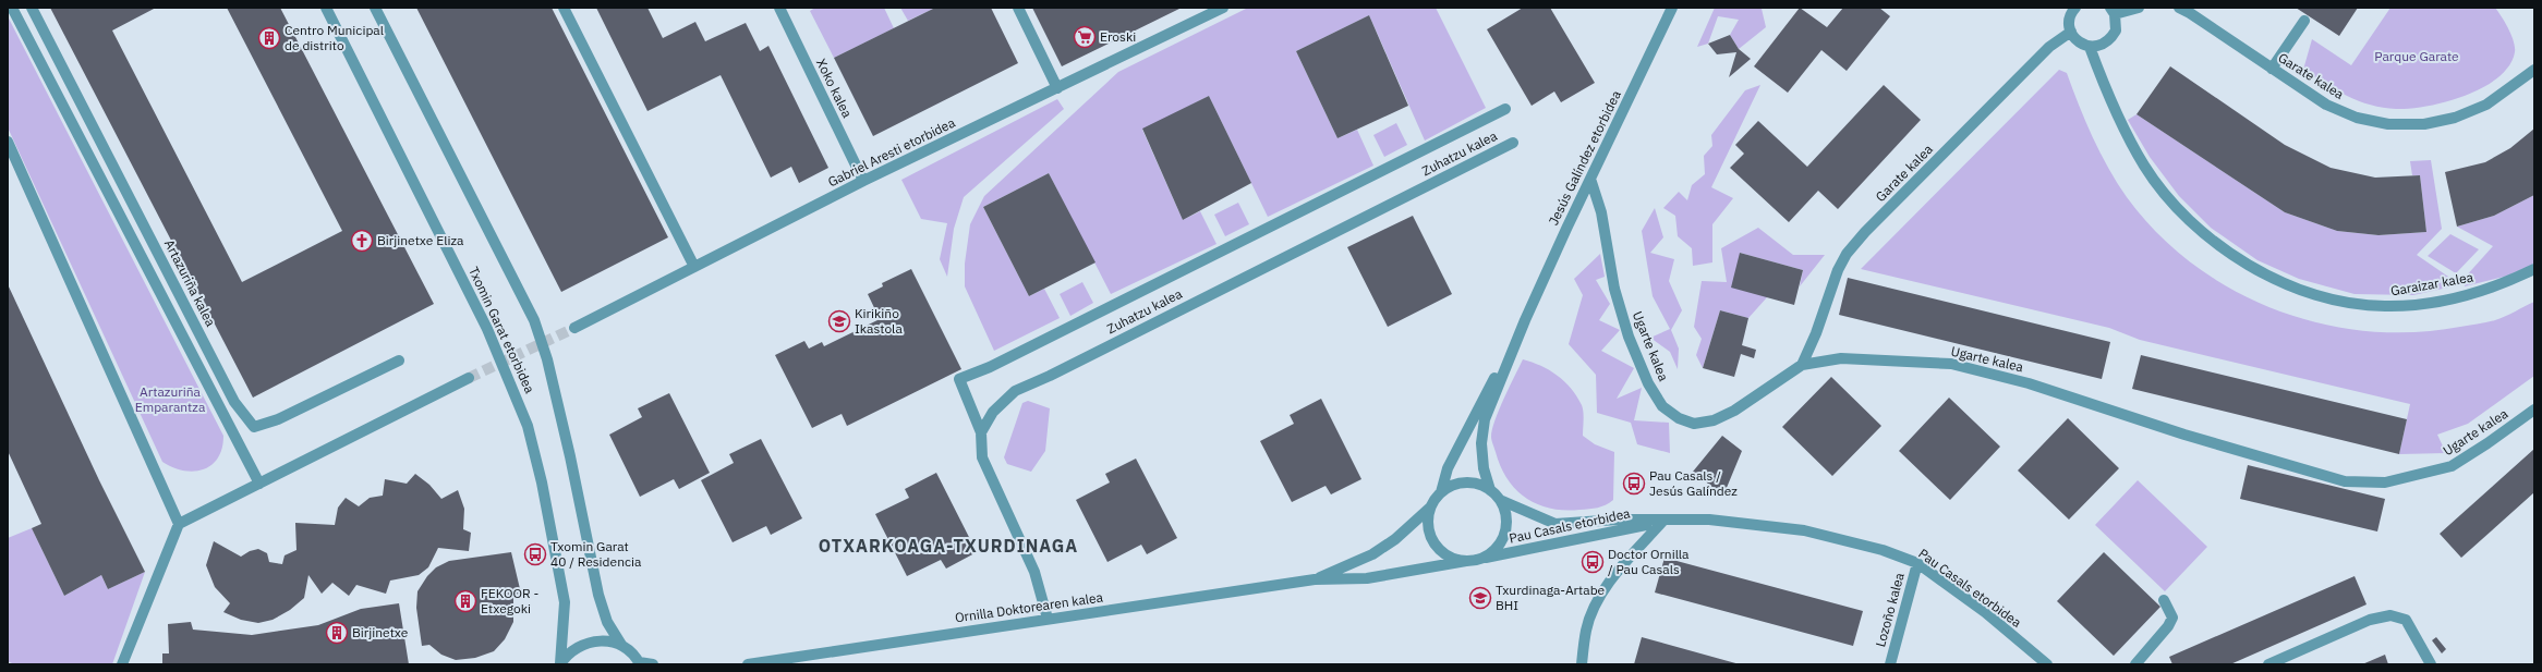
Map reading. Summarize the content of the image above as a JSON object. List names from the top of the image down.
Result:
{
  "streets": {
    "street": [
      "Garate kalea",
      "Xoko kalea",
      "Gabriel Aresti etorbidea",
      "Zuhatzu kalea",
      "Jesús Galíndez etorbidea",
      "Artazuriña kalea",
      "Garaizar kalea",
      "Txomin Garat etorbidea",
      "Ugarte kalea",
      "Pau Casals etorbidea",
      "Ornilla Doktorearen kalea",
      "Lozoño kalea"
    ]
  },
  "crossings": [
    ["Garate kalea", "Ugarte kalea"],
    ["Xoko kalea", "Gabriel Aresti etorbidea"],
    ["Jesús Galíndez etorbidea", "Ugarte kalea"],
    ["Jesús Galíndez etorbidea", "Pau Casals etorbidea"],
    ["Jesús Galíndez etorbidea", "Ornilla Doktorearen kalea"],
    ["Pau Casals etorbidea", "Ornilla Doktorearen kalea"],
    ["Pau Casals etorbidea", "Lozoño kalea"]
  ],
  "districts": ["OTXARKOAGA-TXURDINAGA"],
  "parks": ["Parque Garate", "Artazuriña Emparantza"],
  "places": {
    "supermarket": ["Eroski"],
    "building": ["Centro Municipal de distrito", "FEKOOR - Etxegoki", "Birjinetxe"],
    "church": ["Birjinetxe Eliza"],
    "school or university": ["Kirikiño Ikastola", "Txurdinaga-Artabe BHI"],
    "bus stop": ["Pau Casals / Jesús Galíndez", "Txomin Garat 40 / Residencia", "Doctor Ornilla / Pau Casals"]
  }
}
